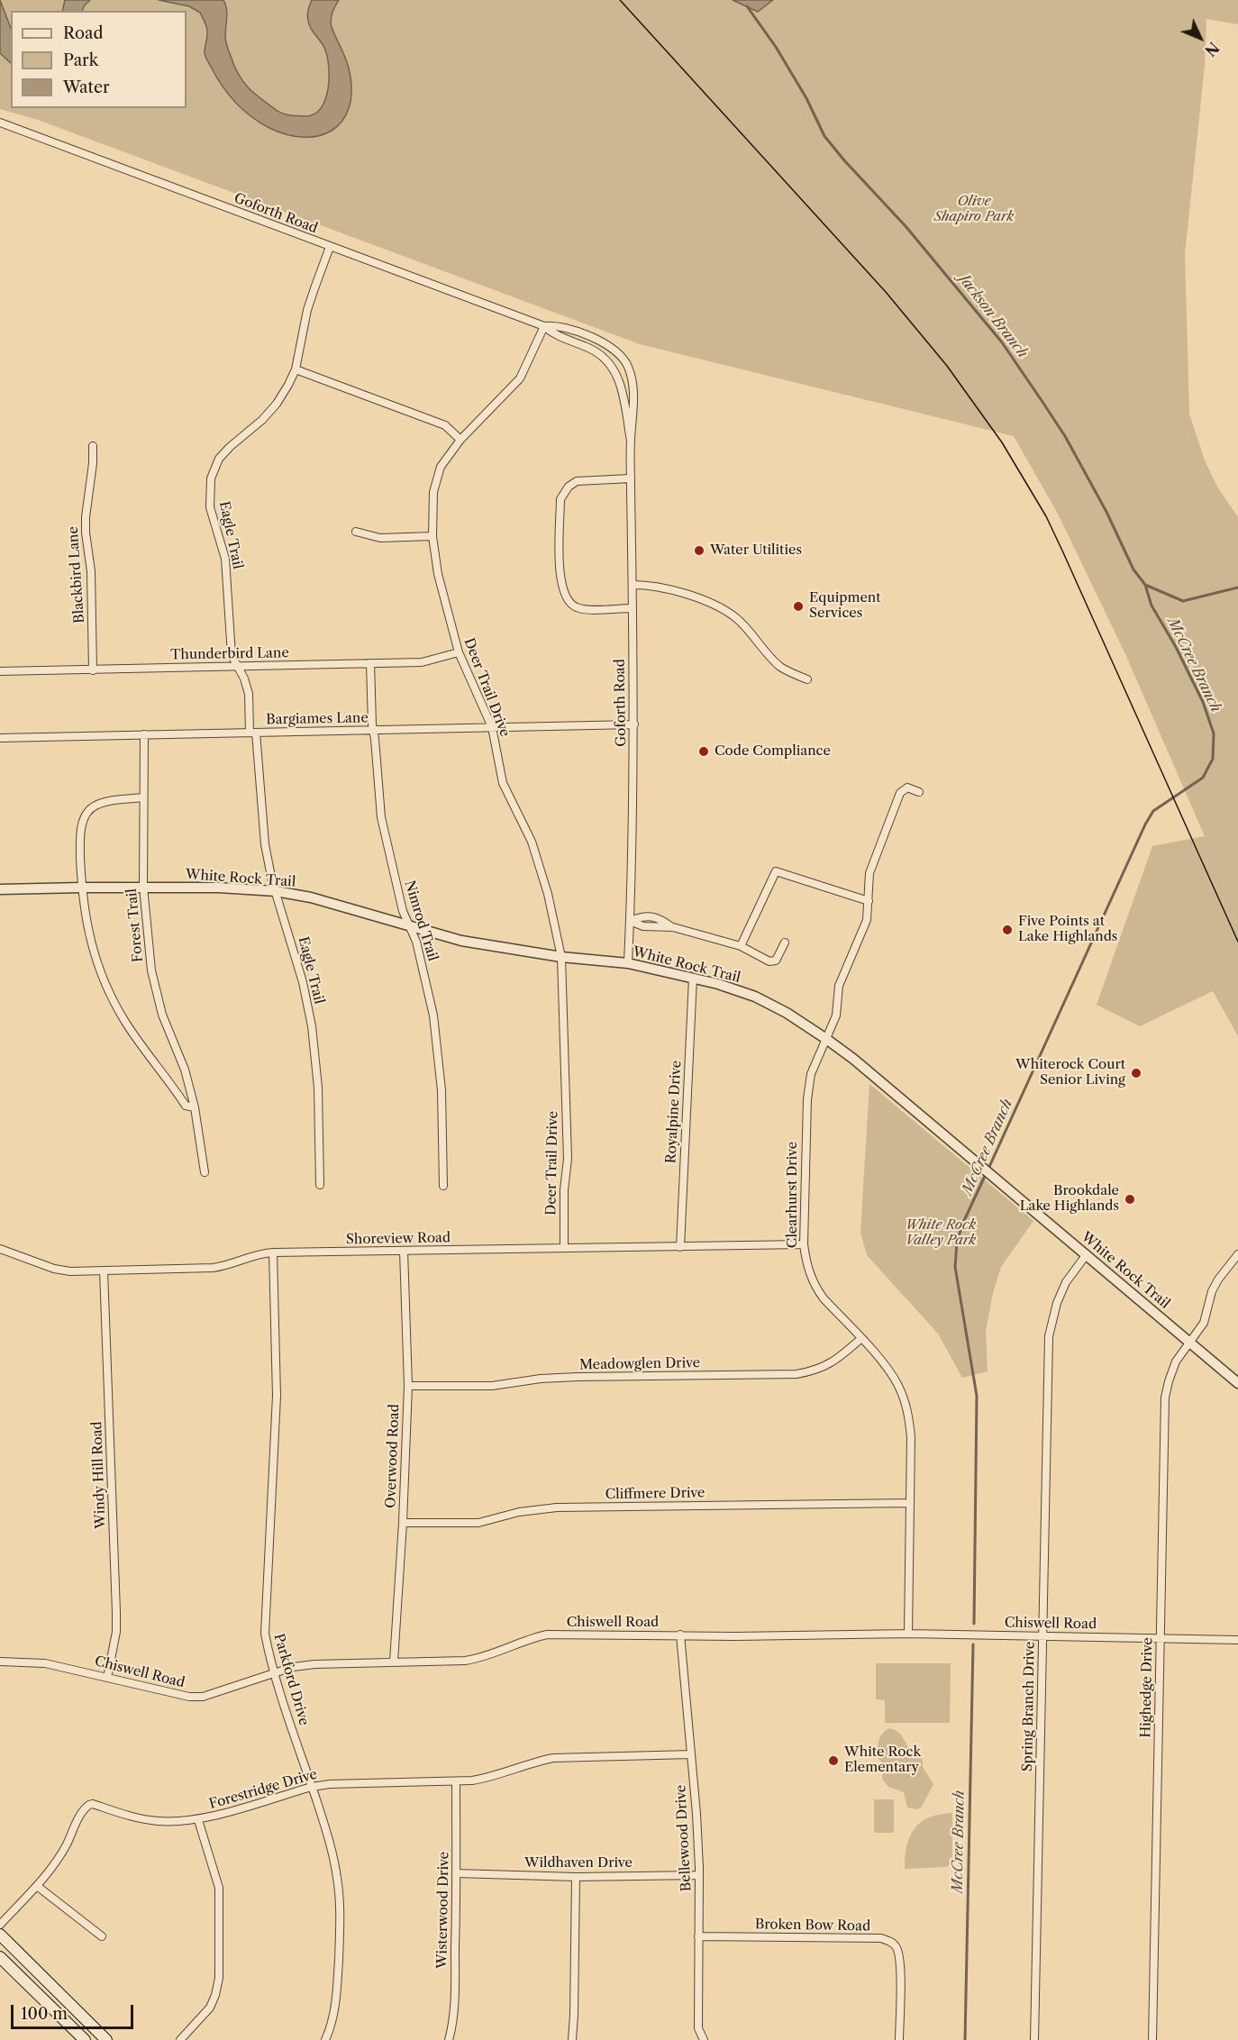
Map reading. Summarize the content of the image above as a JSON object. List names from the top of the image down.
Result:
{
  "streets": {
    "street": [
      "Goforth Road",
      "Eagle Trail",
      "Blackbird Lane",
      "Thunderbird Lane",
      "Deer Trail Drive",
      "Bargiames Lane",
      "White Rock Trail",
      "Nimrod Trail",
      "Forest Trail",
      "Royalpine Drive",
      "Clearhurst Drive",
      "Shoreview Road",
      "Meadowglen Drive",
      "Overwood Road",
      "Windy Hill Road",
      "Cliffmere Drive",
      "Chiswell Road",
      "Parkford Drive",
      "Highedge Drive",
      "Spring Branch Drive",
      "Forestridge Drive",
      "Bellewood Drive",
      "Wildhaven Drive",
      "Wisterwood Drive",
      "Broken Bow Road"
    ]
  },
  "crossings": [
    ["Goforth Road", "Eagle Trail"],
    ["Goforth Road", "Deer Trail Drive"],
    ["Goforth Road", "Bargiames Lane"],
    ["Goforth Road", "White Rock Trail"],
    ["Eagle Trail", "Thunderbird Lane"],
    ["Eagle Trail", "Bargiames Lane"],
    ["Eagle Trail", "White Rock Trail"],
    ["Blackbird Lane", "Thunderbird Lane"],
    ["Thunderbird Lane", "Deer Trail Drive"],
    ["Thunderbird Lane", "Nimrod Trail"],
    ["Deer Trail Drive", "Bargiames Lane"],
    ["Deer Trail Drive", "White Rock Trail"],
    ["Deer Trail Drive", "Shoreview Road"],
    ["Bargiames Lane", "Nimrod Trail"],
    ["Bargiames Lane", "Forest Trail"],
    ["White Rock Trail", "Nimrod Trail"],
    ["White Rock Trail", "Forest Trail"],
    ["White Rock Trail", "Royalpine Drive"],
    ["White Rock Trail", "Clearhurst Drive"],
    ["White Rock Trail", "Highedge Drive"],
    ["White Rock Trail", "Spring Branch Drive"],
    ["Royalpine Drive", "Shoreview Road"],
    ["Clearhurst Drive", "Shoreview Road"],
    ["Clearhurst Drive", "Meadowglen Drive"],
    ["Clearhurst Drive", "Cliffmere Drive"],
    ["Clearhurst Drive", "Chiswell Road"],
    ["Shoreview Road", "Overwood Road"],
    ["Shoreview Road", "Windy Hill Road"],
    ["Shoreview Road", "Parkford Drive"],
    ["Meadowglen Drive", "Overwood Road"],
    ["Overwood Road", "Cliffmere Drive"],
    ["Overwood Road", "Chiswell Road"],
    ["Windy Hill Road", "Chiswell Road"],
    ["Chiswell Road", "Parkford Drive"],
    ["Chiswell Road", "Highedge Drive"],
    ["Chiswell Road", "Spring Branch Drive"],
    ["Chiswell Road", "Bellewood Drive"],
    ["Parkford Drive", "Forestridge Drive"],
    ["Forestridge Drive", "Bellewood Drive"],
    ["Forestridge Drive", "Wisterwood Drive"],
    ["Bellewood Drive", "Wildhaven Drive"],
    ["Bellewood Drive", "Broken Bow Road"],
    ["Wildhaven Drive", "Wisterwood Drive"]
  ],
  "water": ["Jackson Branch", "McCree Branch"],
  "parks": ["Olive Shapiro Park", "White Rock Valley Park"],
  "places": [
    "Water Utilities",
    "Equipment Services",
    "Code Compliance",
    "Five Points at Lake Highlands",
    "Whiterock Court Senior Living",
    "Brookdale Lake Highlands",
    "White Rock Elementary"
  ],
  "legend": ["Road", "Park", "Water"],
  "scale_bar": "100 m",
  "north": "bottom right"
}
